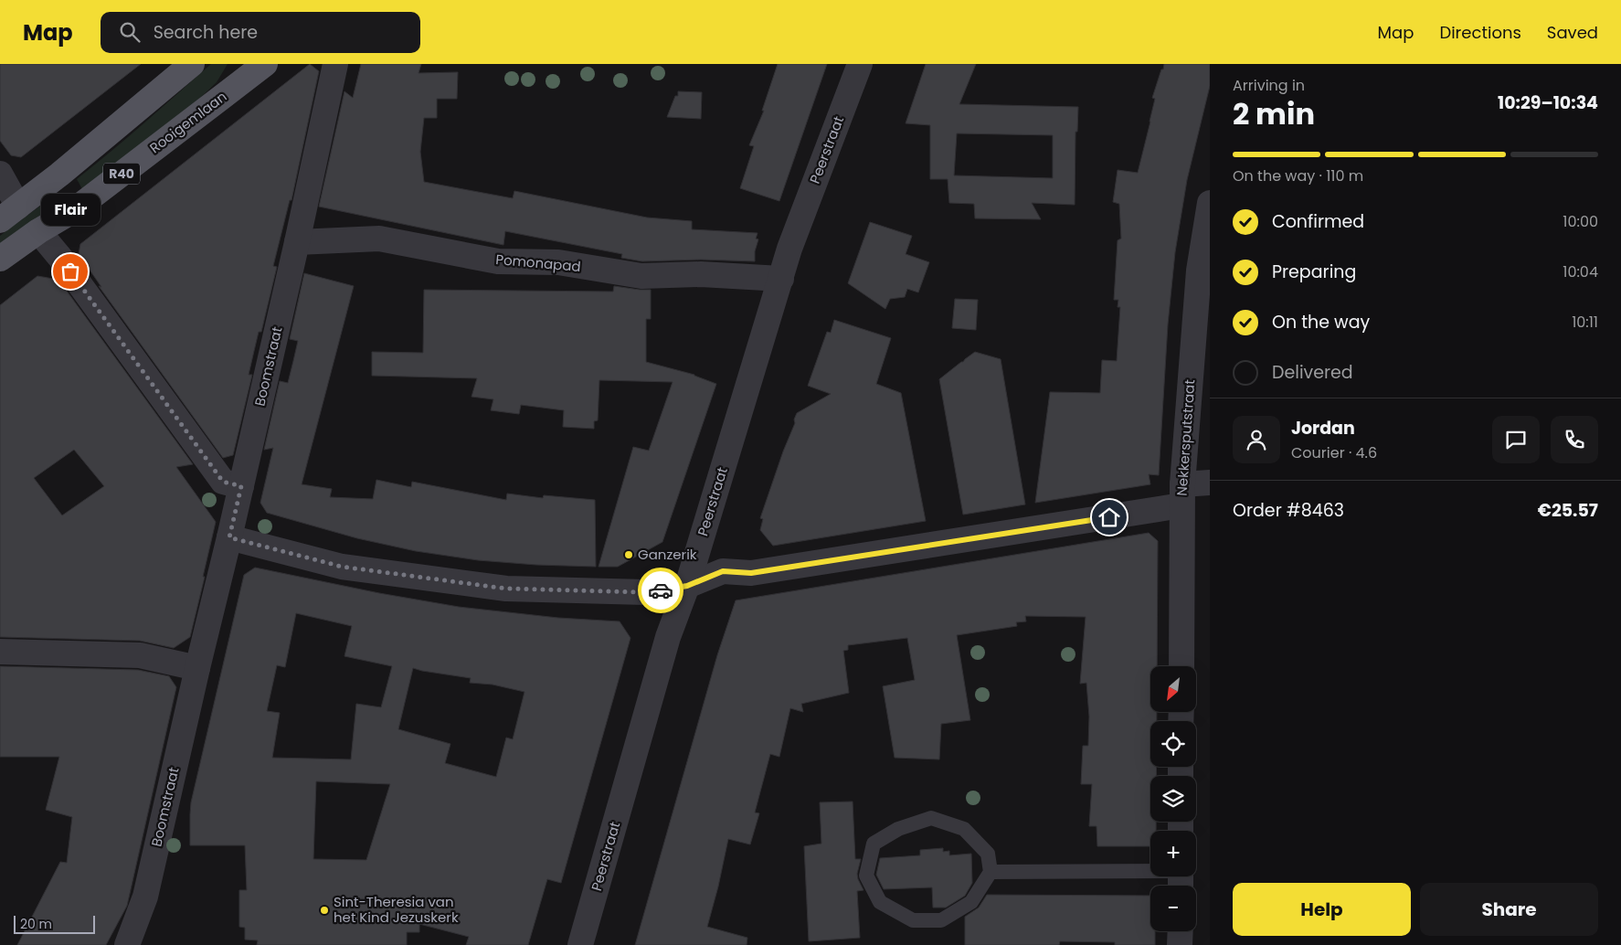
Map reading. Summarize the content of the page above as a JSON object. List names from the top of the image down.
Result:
{
  "streets": {
    "main road": ["Rooigemlaan", "R40"],
    "street": [
      "Peerstraat",
      "Pomonapad",
      "Boomstraat",
      "Nekkersputstraat"
    ]
  },
  "crossings": [
    ["Peerstraat", "Pomonapad"],
    ["Pomonapad", "Boomstraat"]
  ],
  "places": ["Flair", "Ganzerik", "Sint-Theresia van het Kind Jezuskerk"],
  "scale_bar": "20 m",
  "north": "bottom left",
  "page": {
    "header": "Map",
    "search": "Search here",
    "nav": ["Map", "Directions", "Saved"],
    "heading": ["2 min", "Arriving in", "10:29–10:34"],
    "panel": [
      "Jordan",
      "Courier · 4.6",
      "Order #8463",
      "€25.57"
    ],
    "bar": "On the way · 110 m",
    "bubble": "Flair",
    "list": [
      ["Confirmed", "10:00"],
      ["Preparing", "10:04"],
      ["On the way", "10:11"],
      "Delivered"
    ],
    "map_buttons": ["+", "−"],
    "buttons": ["Help", "Share"],
    "scale": "20 m"
  }
}
